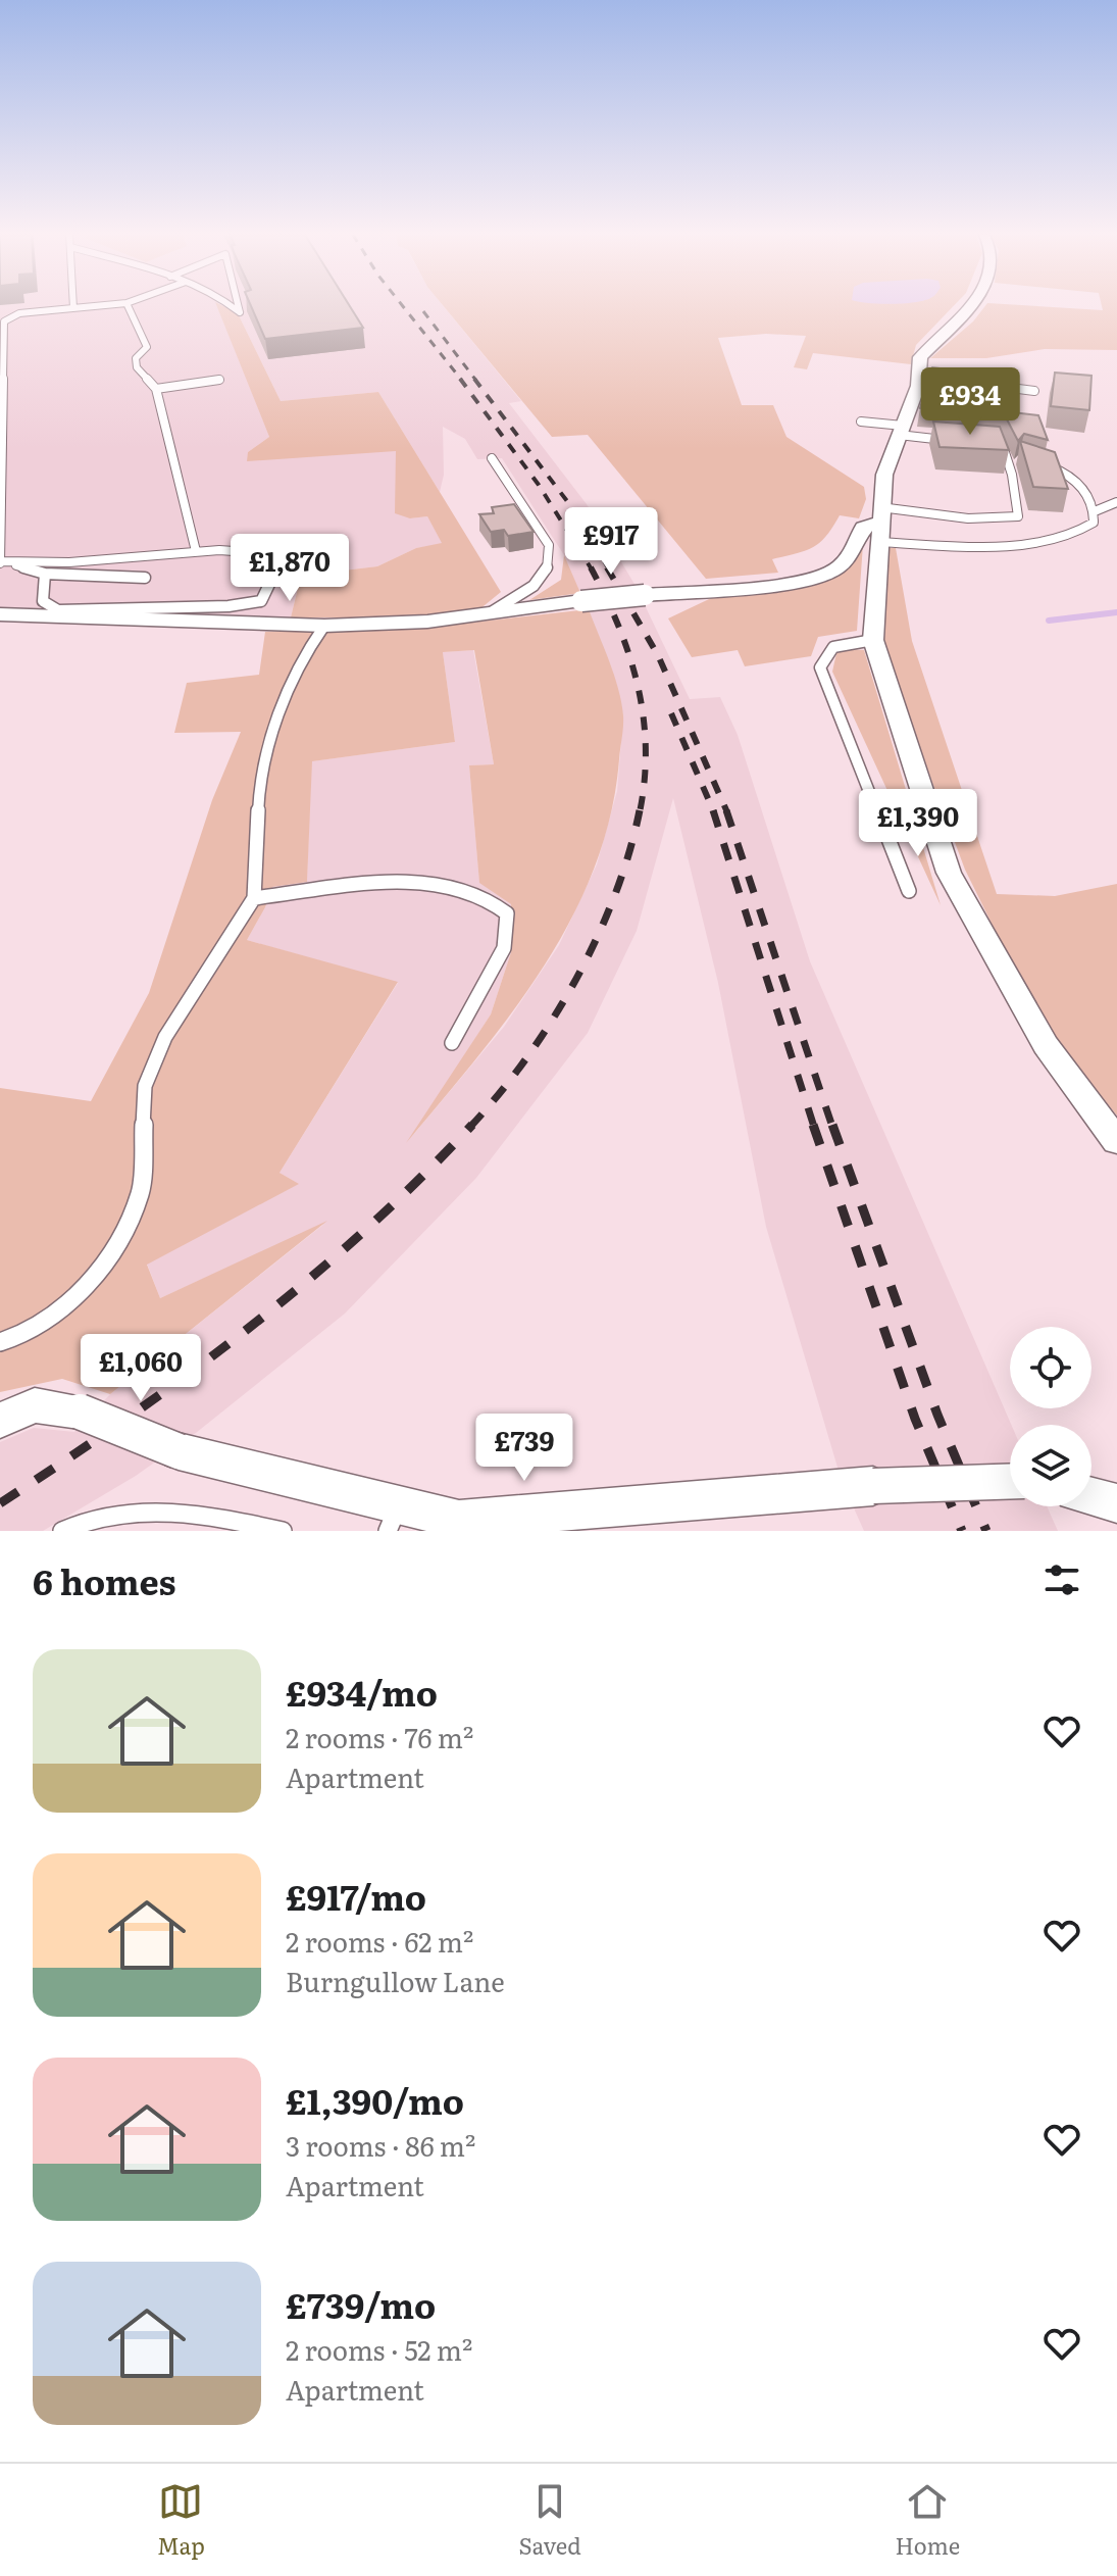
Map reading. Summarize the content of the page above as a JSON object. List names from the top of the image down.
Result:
{
  "page": {
    "price": [
      "£934",
      "£917",
      "£1,870",
      "£1,390",
      "£1,060",
      "£739"
    ],
    "heading": "6 homes",
    "list": [
      {
        "name": "£934/mo",
        "note": "2 rooms · 76 m² · Apartment"
      },
      {
        "name": "£917/mo",
        "note": "2 rooms · 62 m² · Burngullow Lane"
      },
      {
        "name": "£1,390/mo",
        "note": "3 rooms · 86 m² · Apartment"
      },
      {
        "name": "£739/mo",
        "note": "2 rooms · 52 m² · Apartment"
      }
    ],
    "tabs": ["Map", "Saved", "Home"]
  }
}
